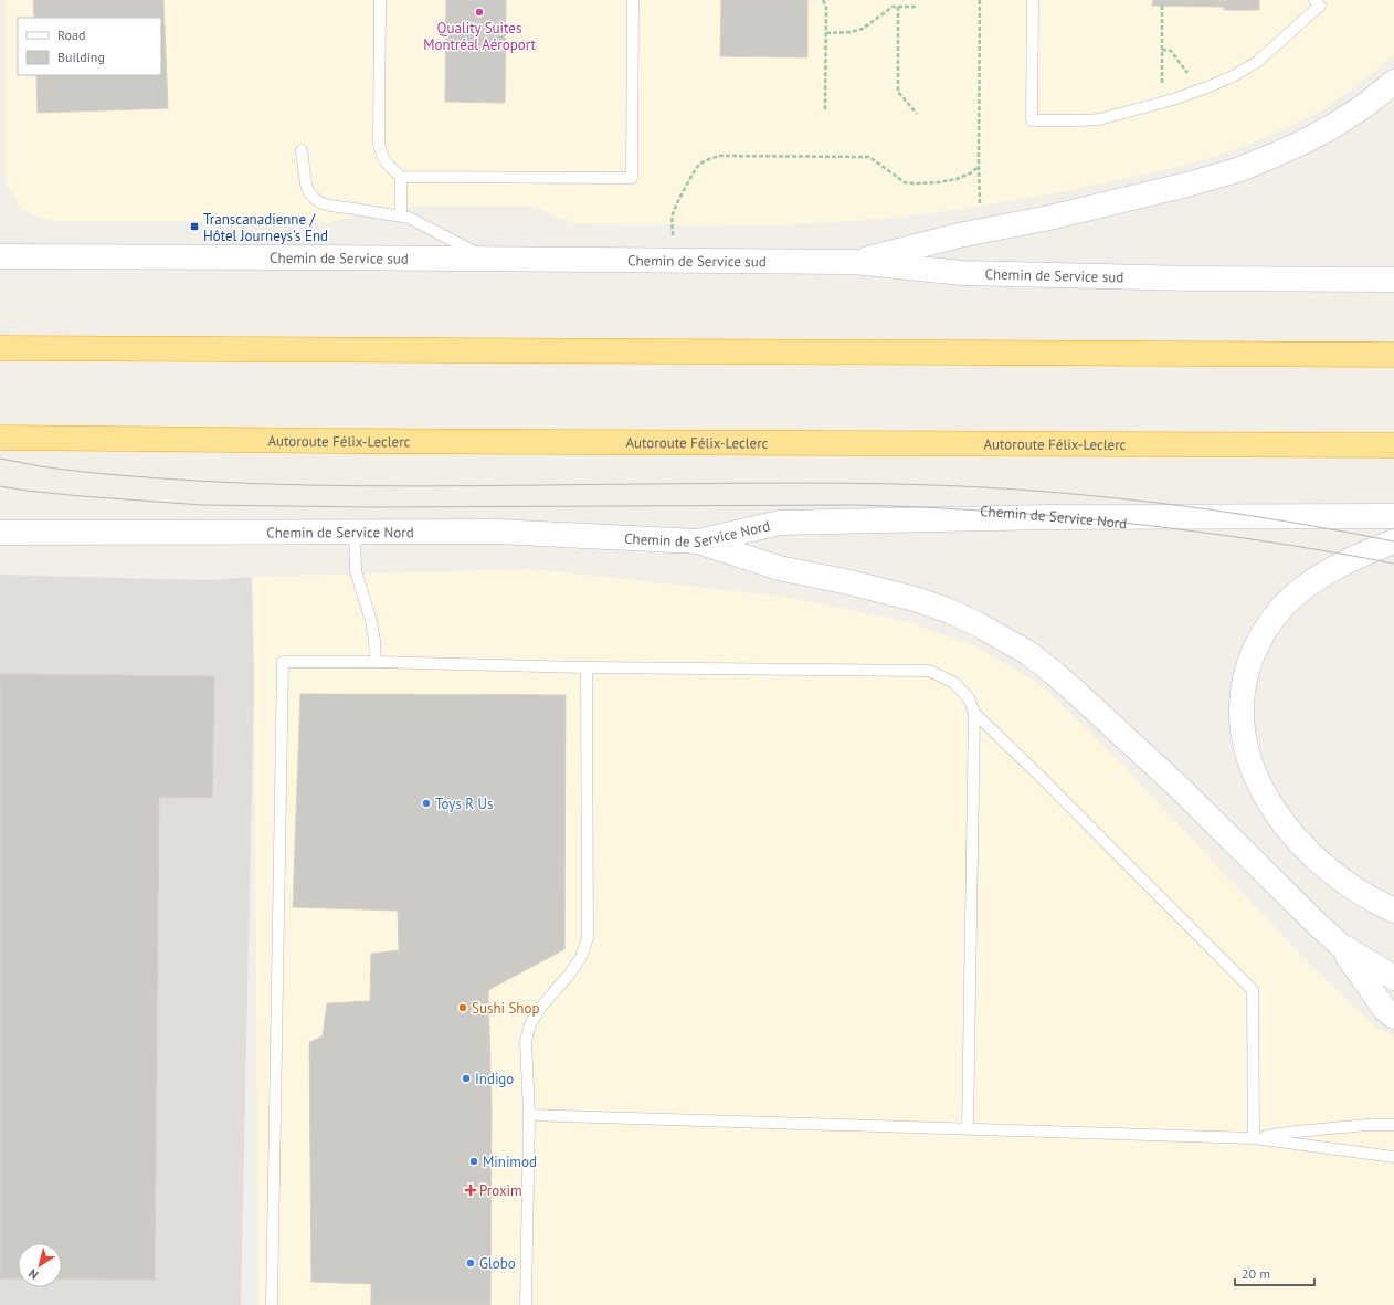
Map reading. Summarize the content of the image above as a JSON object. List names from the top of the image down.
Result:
{
  "streets": {
    "highway": ["Autoroute Félix-Leclerc"],
    "main road": ["Chemin de Service sud", "Chemin de Service Nord"]
  },
  "places": {
    "other": [
      "Quality Suites Montréal Aéroport",
      "Toys R Us",
      "Sushi Shop",
      "Indigo",
      "Minimod",
      "Globo"
    ],
    "transit": ["Transcanadienne / Hôtel Journeys's End"],
    "health": ["Proxim"]
  },
  "legend": ["Road", "Building"],
  "scale_bar": "20 m",
  "north": "bottom left"
}
